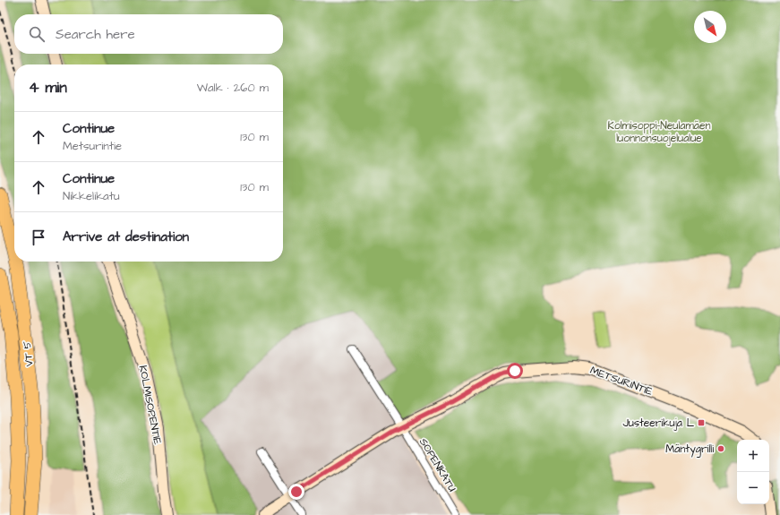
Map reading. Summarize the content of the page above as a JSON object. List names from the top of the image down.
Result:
{
  "streets": {
    "highway": ["VT 5"],
    "street": ["METSURINTIE", "KOLMISOPENTIE", "SOPENKATU"]
  },
  "crossings": [
    ["METSURINTIE", "SOPENKATU"]
  ],
  "parks": ["Kolmisoppi-Neulamäen luonnonsuojelualue"],
  "places": {
    "transit": ["Justeerikuja L"],
    "other": ["Mäntygrilli"]
  },
  "north": "bottom right",
  "page": {
    "search": "Search here",
    "heading": ["4 min", "Walk · 260 m"],
    "list": [
      ["Continue", "Metsurintie", "130 m"],
      ["Continue", "Nikkelikatu", "130 m"],
      "Arrive at destination"
    ],
    "map_buttons": ["+", "−"]
  }
}
